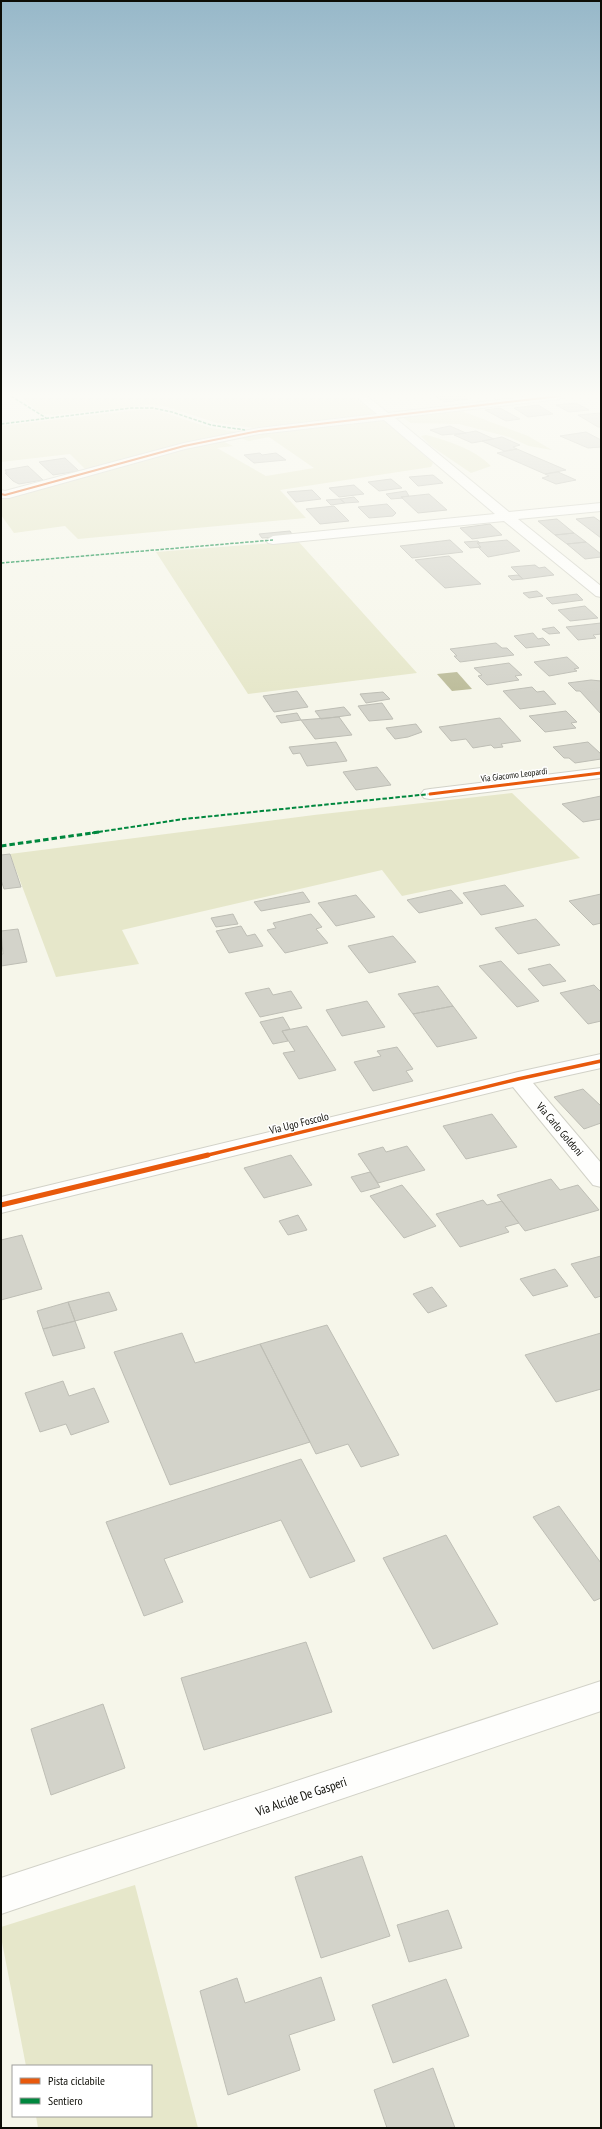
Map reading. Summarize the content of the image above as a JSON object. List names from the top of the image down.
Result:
{
  "streets": {
    "street": [
      "Via Giacomo Leopardi",
      "Via Ugo Foscolo",
      "Via Carlo Goldoni",
      "Via Alcide De Gasperi"
    ]
  },
  "crossings": [
    ["Via Ugo Foscolo", "Via Carlo Goldoni"]
  ],
  "legend": ["Pista ciclabile", "Sentiero"]
}
